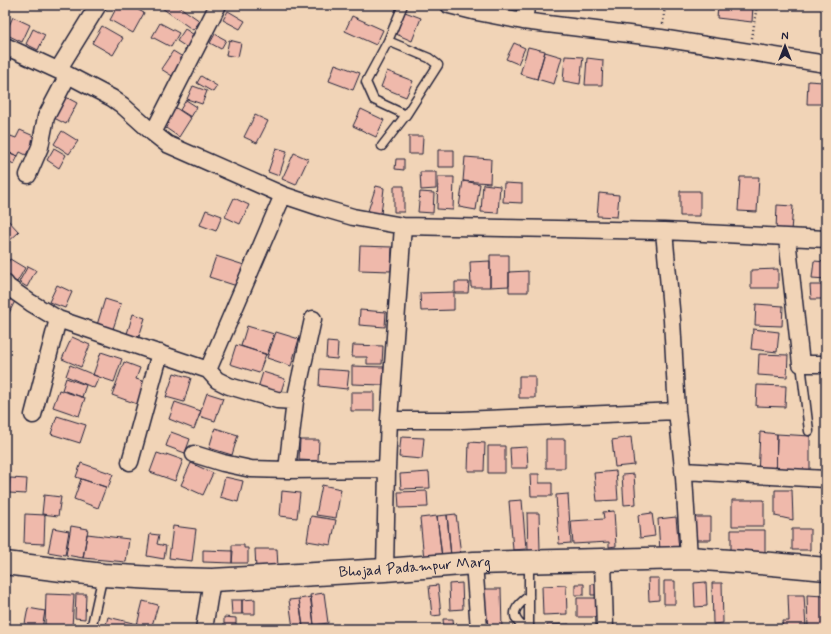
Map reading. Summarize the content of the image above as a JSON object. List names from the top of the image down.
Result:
{
  "streets": {
    "street": ["Bhojad Padampur Marg"]
  },
  "north": "top"
}
